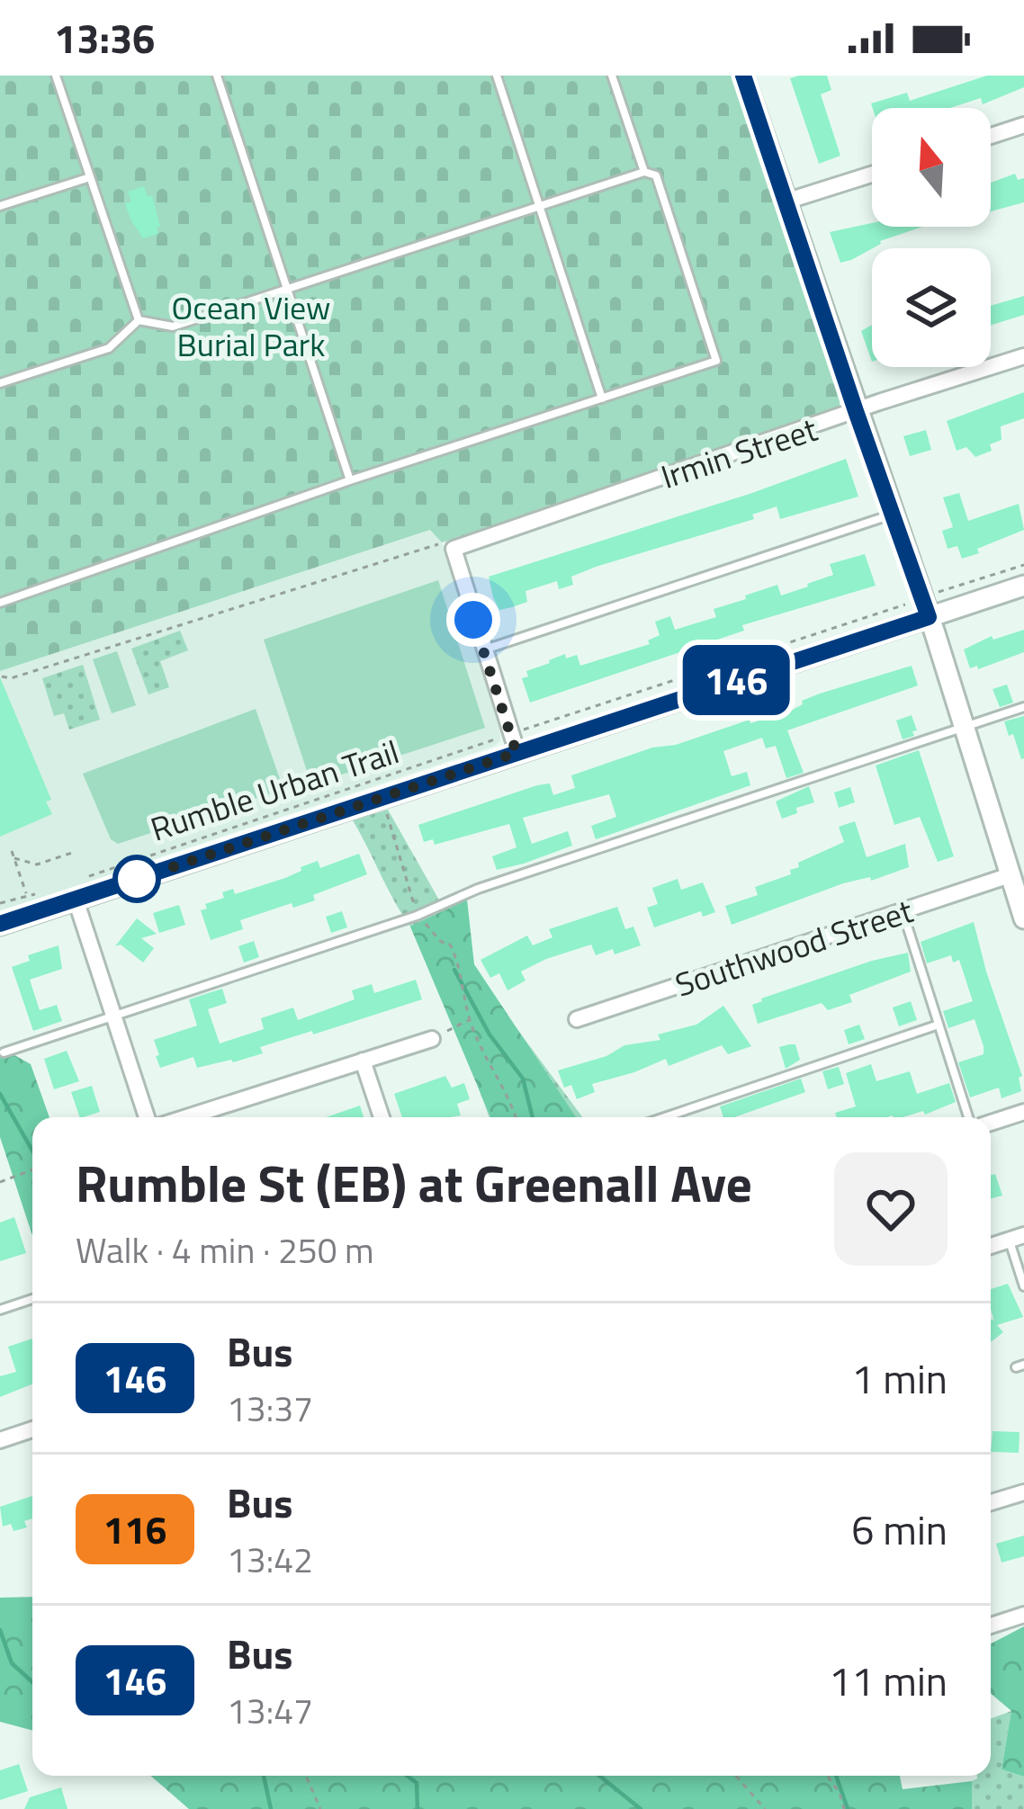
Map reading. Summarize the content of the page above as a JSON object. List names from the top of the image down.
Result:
{
  "streets": {
    "street": ["Irmin Street", "Southwood Street"],
    "path": ["Rumble Urban Trail"]
  },
  "parks": ["Ocean View Burial Park"],
  "lines": ["bus line 146"],
  "north": "top",
  "page": {
    "status": "13:36",
    "on_map": "146",
    "heading": ["Rumble St (EB) at Greenall Ave", "Walk · 4 min · 250 m"],
    "list": [
      {
        "mark": "146",
        "name": "Bus",
        "note": "13:37",
        "value": "1 min"
      },
      {
        "mark": "116",
        "name": "Bus",
        "note": "13:42",
        "value": "6 min"
      },
      {
        "mark": "146",
        "name": "Bus",
        "note": "13:47",
        "value": "11 min"
      }
    ]
  }
}
